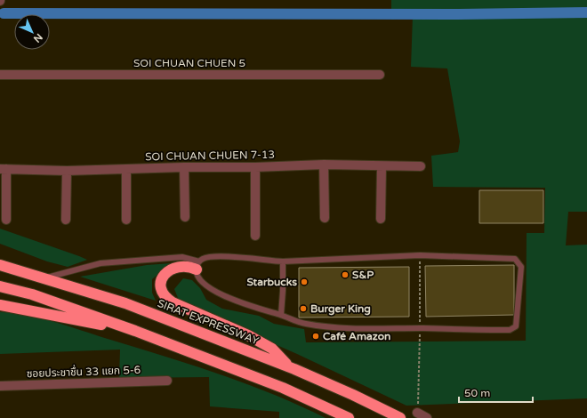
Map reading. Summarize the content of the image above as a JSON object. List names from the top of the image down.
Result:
{
  "streets": {
    "highway": ["SIRAT EXPRESSWAY"],
    "street": ["SOI CHUAN CHUEN 5", "SOI CHUAN CHUEN 7-13", "ซอยประชาชื่น 33 แยก 5-6"]
  },
  "places": [
    "S&P",
    "Starbucks",
    "Burger King",
    "Café Amazon"
  ],
  "scale_bar": "50 m",
  "north": "bottom right"
}
